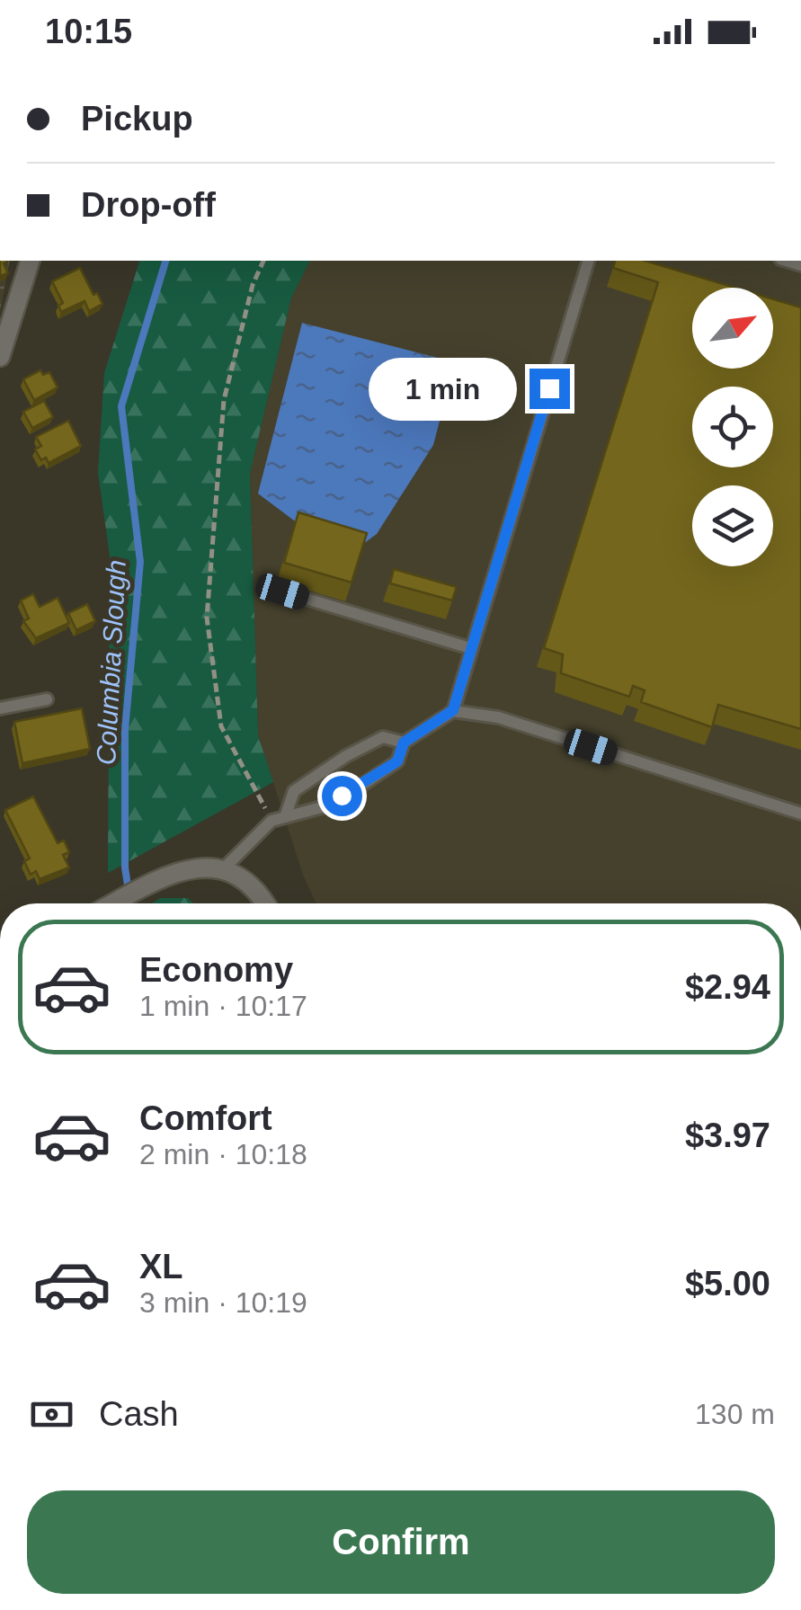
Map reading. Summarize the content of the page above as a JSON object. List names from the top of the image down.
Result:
{
  "water": ["Columbia Slough"],
  "north": "top right",
  "page": {
    "status": "10:15",
    "banner": ["Pickup", "Drop-off"],
    "bubble": "1 min",
    "list": [
      {
        "name": "Economy",
        "note": "1 min · 10:17",
        "value": "$2.94"
      },
      {
        "name": "Comfort",
        "note": "2 min · 10:18",
        "value": "$3.97"
      },
      {
        "name": "XL",
        "note": "3 min · 10:19",
        "value": "$5.00"
      }
    ],
    "pay": ["Cash", "130 m"],
    "buttons": "Confirm"
  }
}
